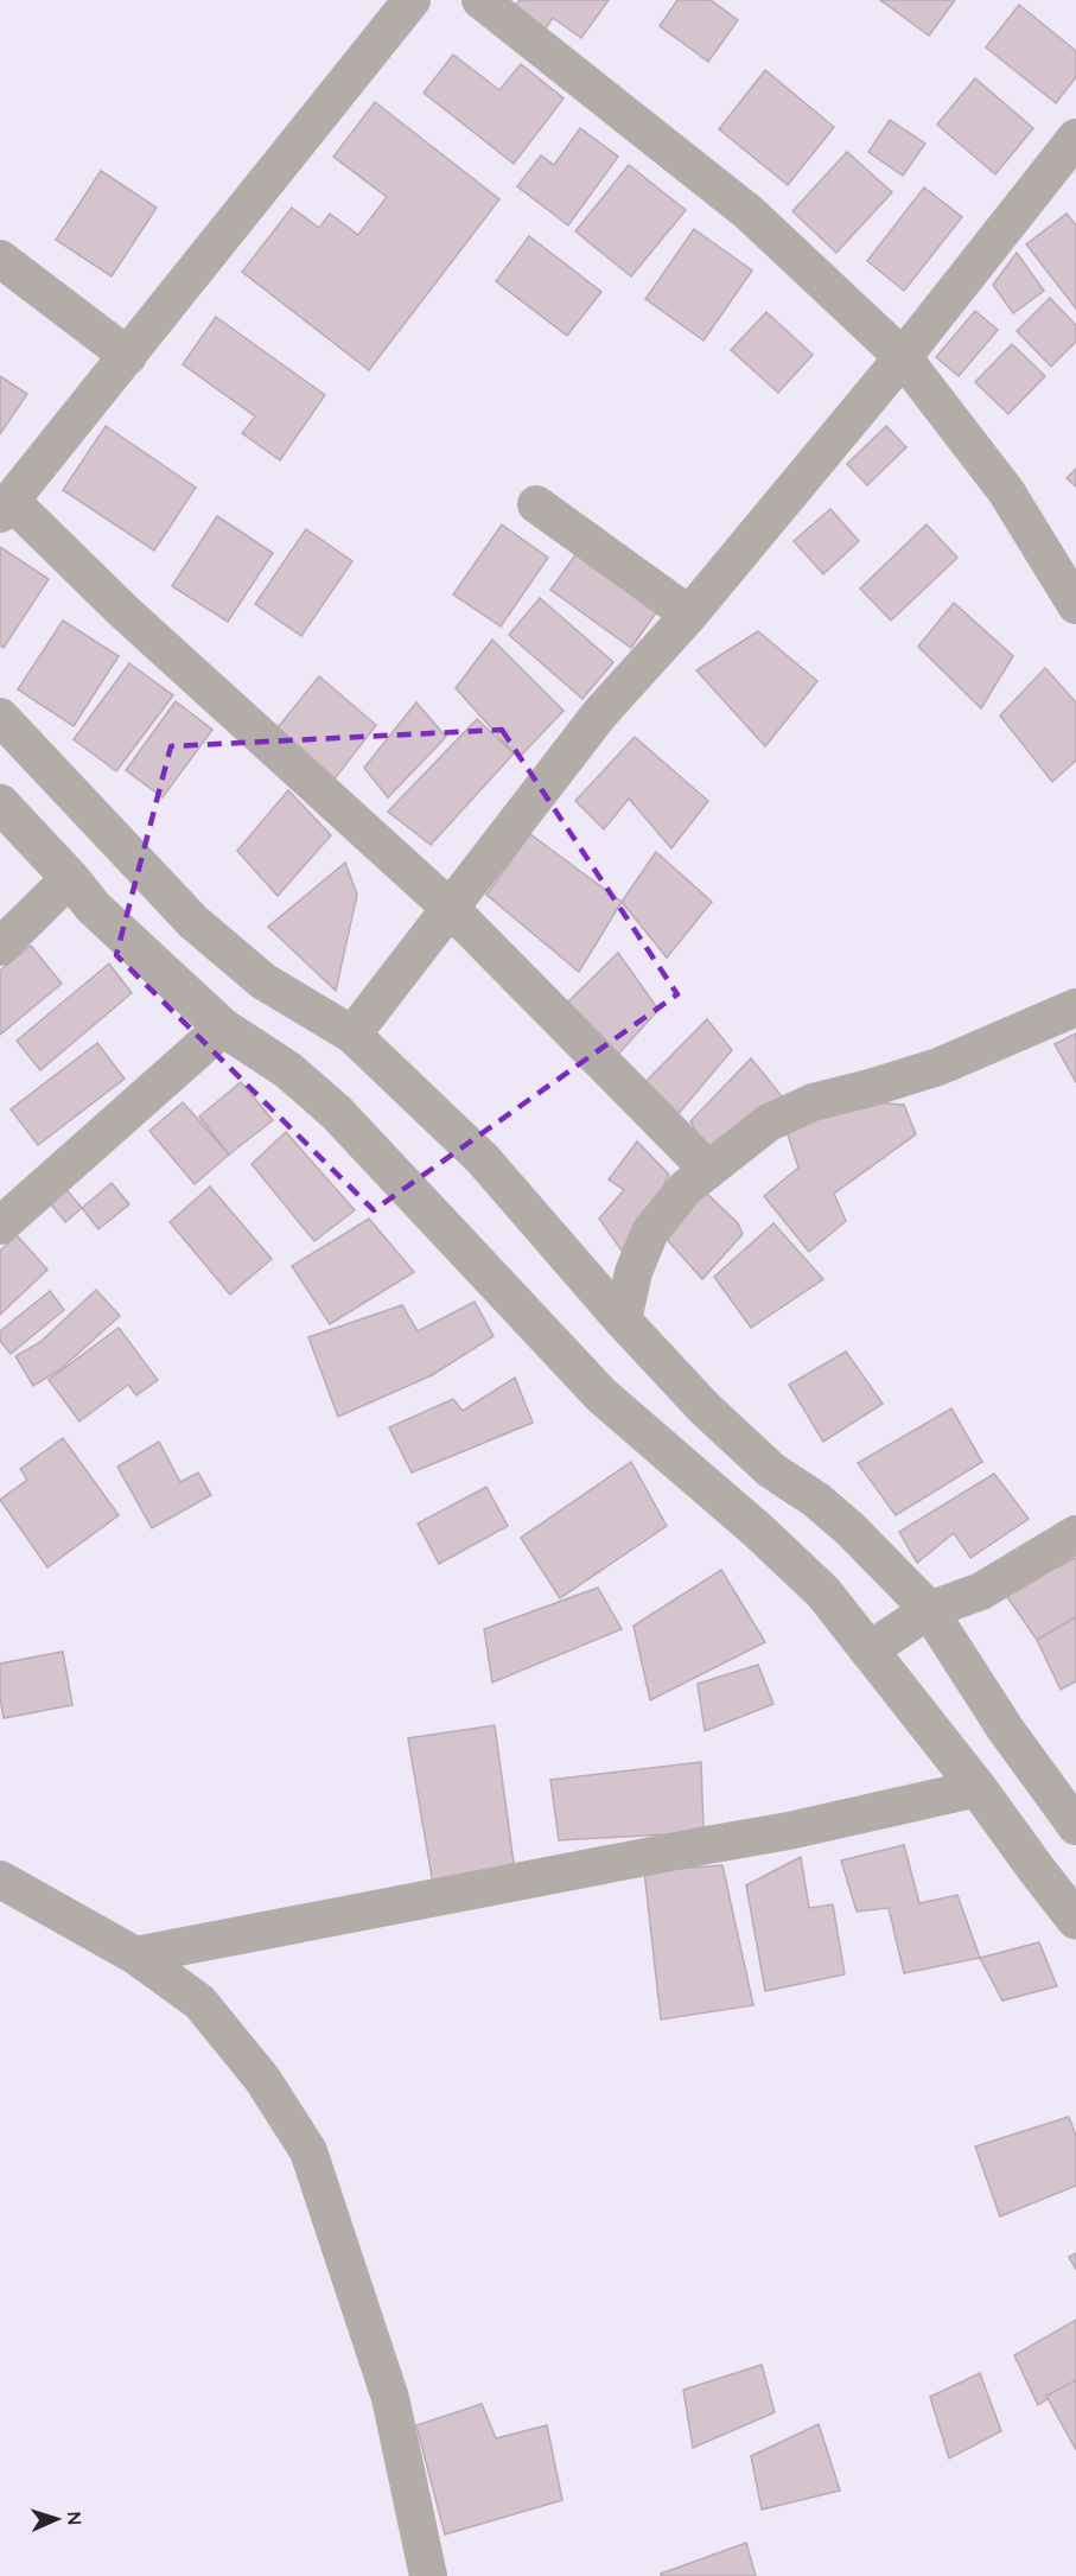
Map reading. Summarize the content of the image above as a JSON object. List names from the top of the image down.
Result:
{
  "north": "right"
}
